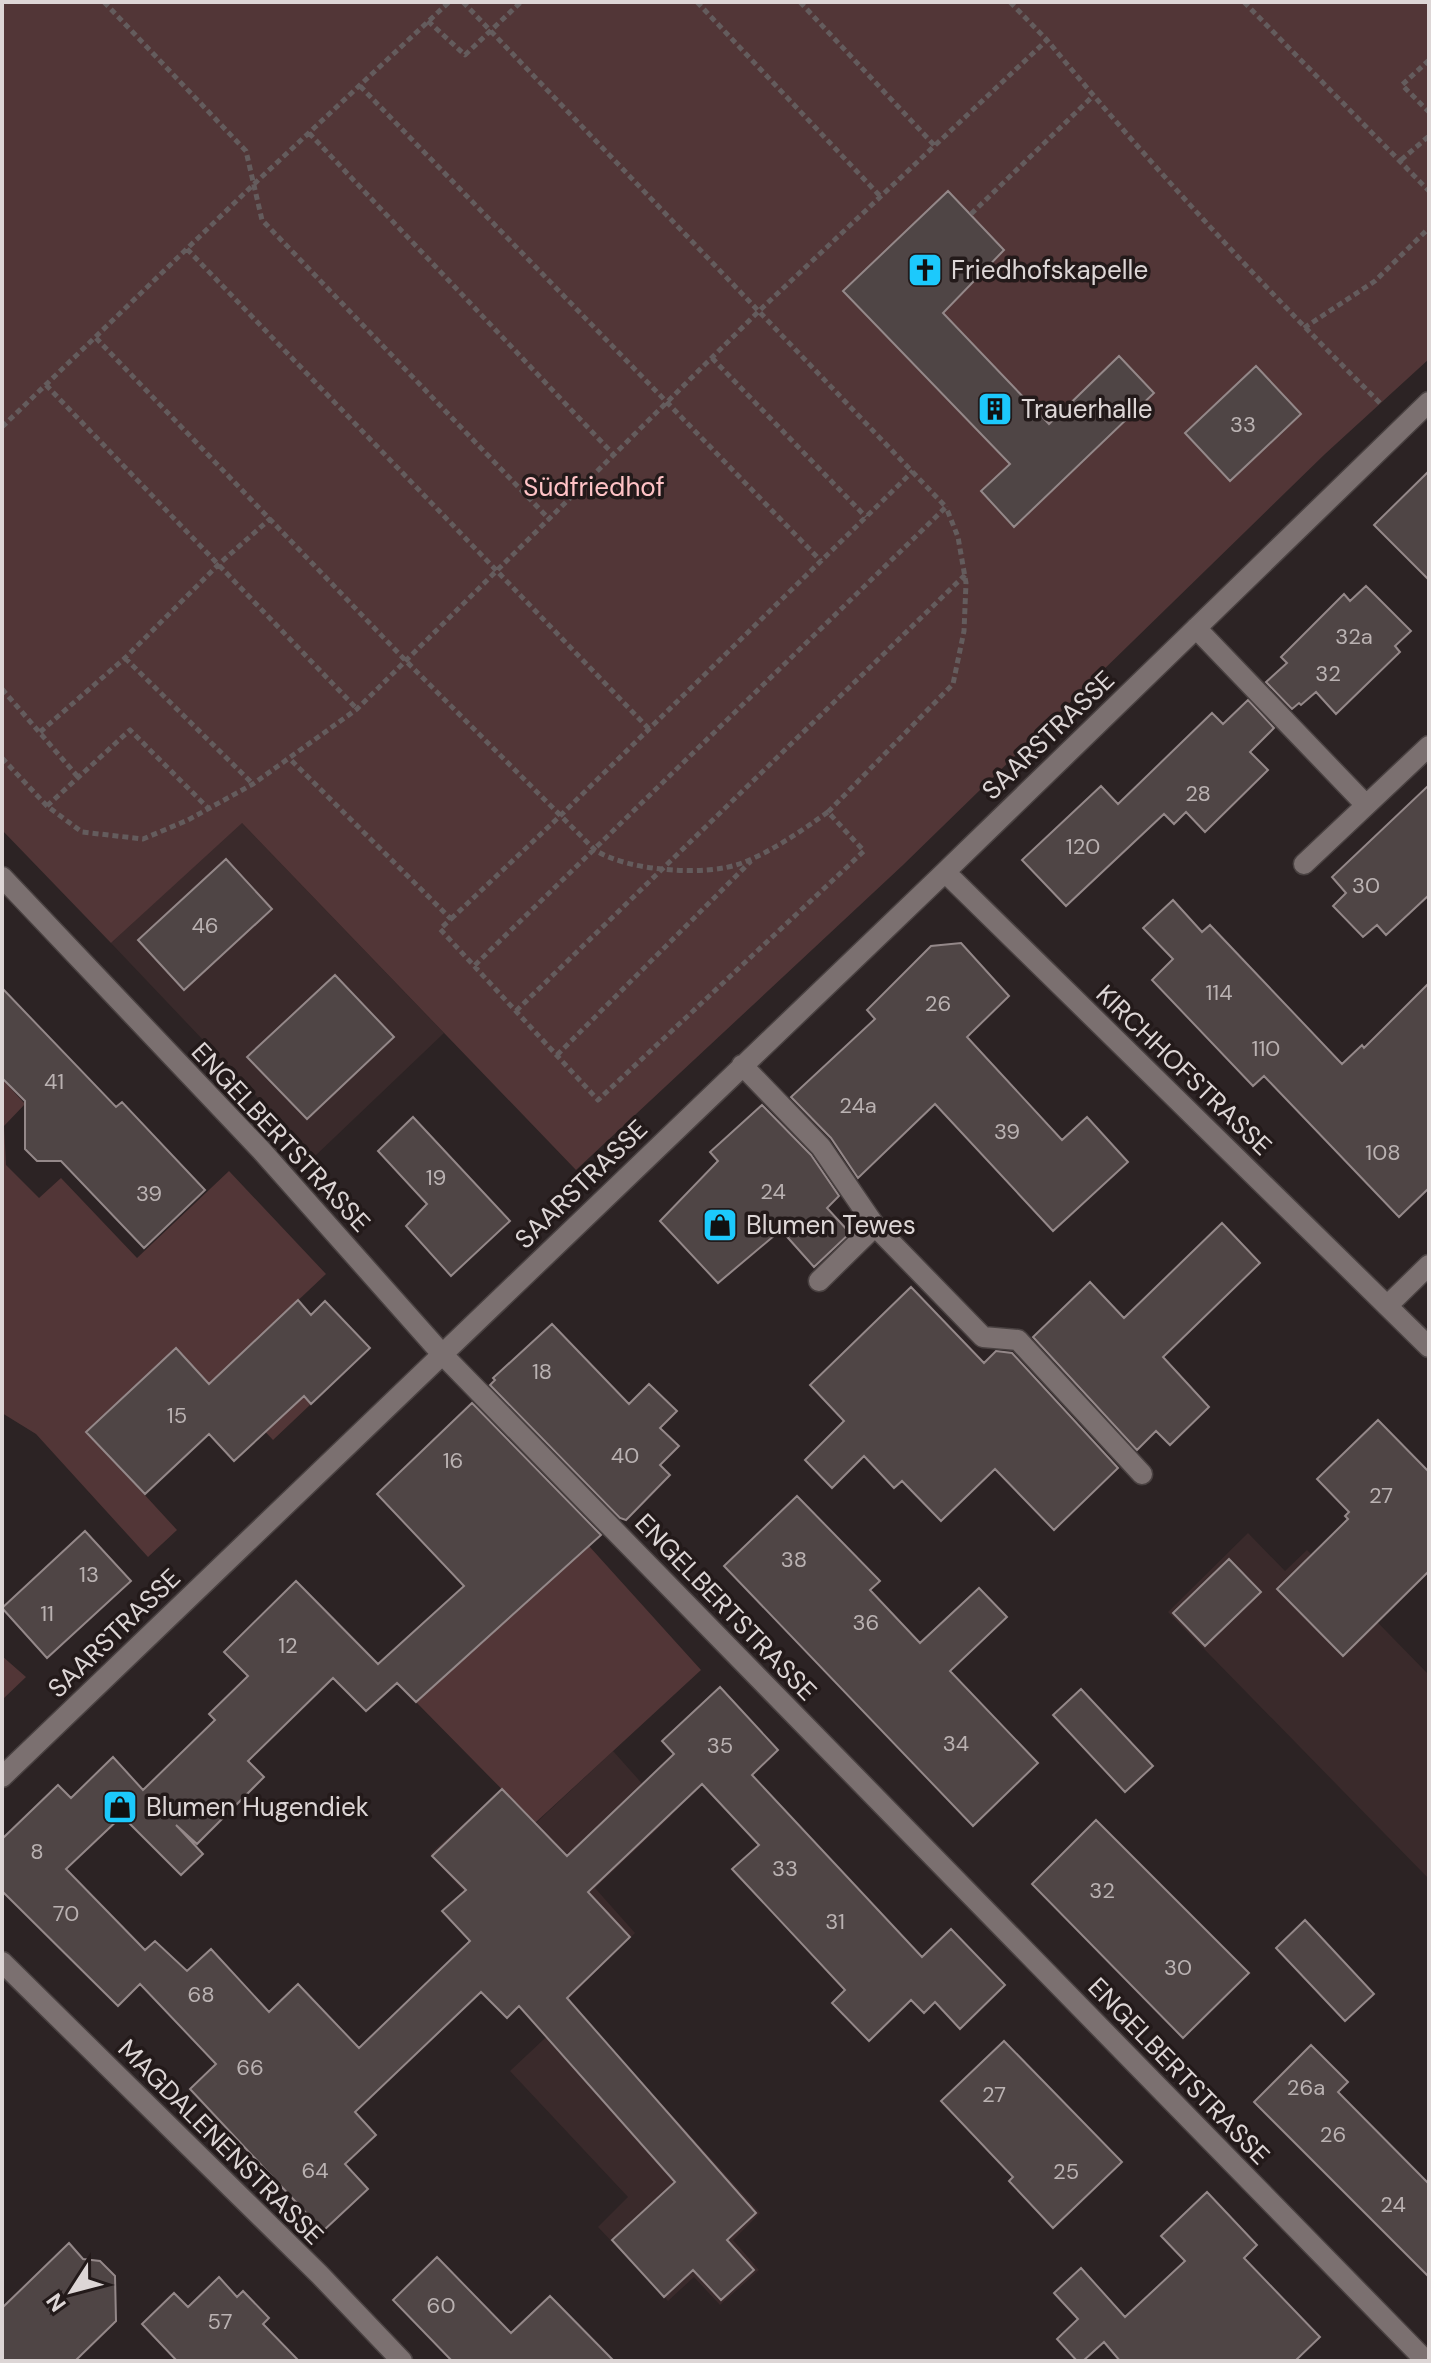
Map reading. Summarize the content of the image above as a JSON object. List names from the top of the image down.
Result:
{
  "streets": {
    "street": [
      "SAARSTRASSE",
      "KIRCHHOFSTRASSE",
      "ENGELBERTSTRASSE",
      "MAGDALENENSTRASSE"
    ]
  },
  "crossings": [
    ["SAARSTRASSE", "KIRCHHOFSTRASSE"],
    ["SAARSTRASSE", "ENGELBERTSTRASSE"]
  ],
  "parks": ["Südfriedhof"],
  "places": {
    "church": ["Friedhofskapelle"],
    "building": ["Trauerhalle"],
    "shop": ["Blumen Tewes", "Blumen Hugendiek"]
  },
  "house_numbers": [
    "33",
    "32a",
    "32",
    "28",
    "120",
    "30",
    "46",
    "114",
    "26",
    "110",
    "41",
    "24a",
    "39",
    "108",
    "19",
    "24",
    "39",
    "18",
    "15",
    "40",
    "16",
    "27",
    "38",
    "13",
    "11",
    "36",
    "12",
    "34",
    "35",
    "8",
    "33",
    "32",
    "70",
    "31",
    "30",
    "68",
    "66",
    "26a",
    "27",
    "26",
    "64",
    "25",
    "24",
    "60",
    "57"
  ],
  "north": "bottom left"
}
